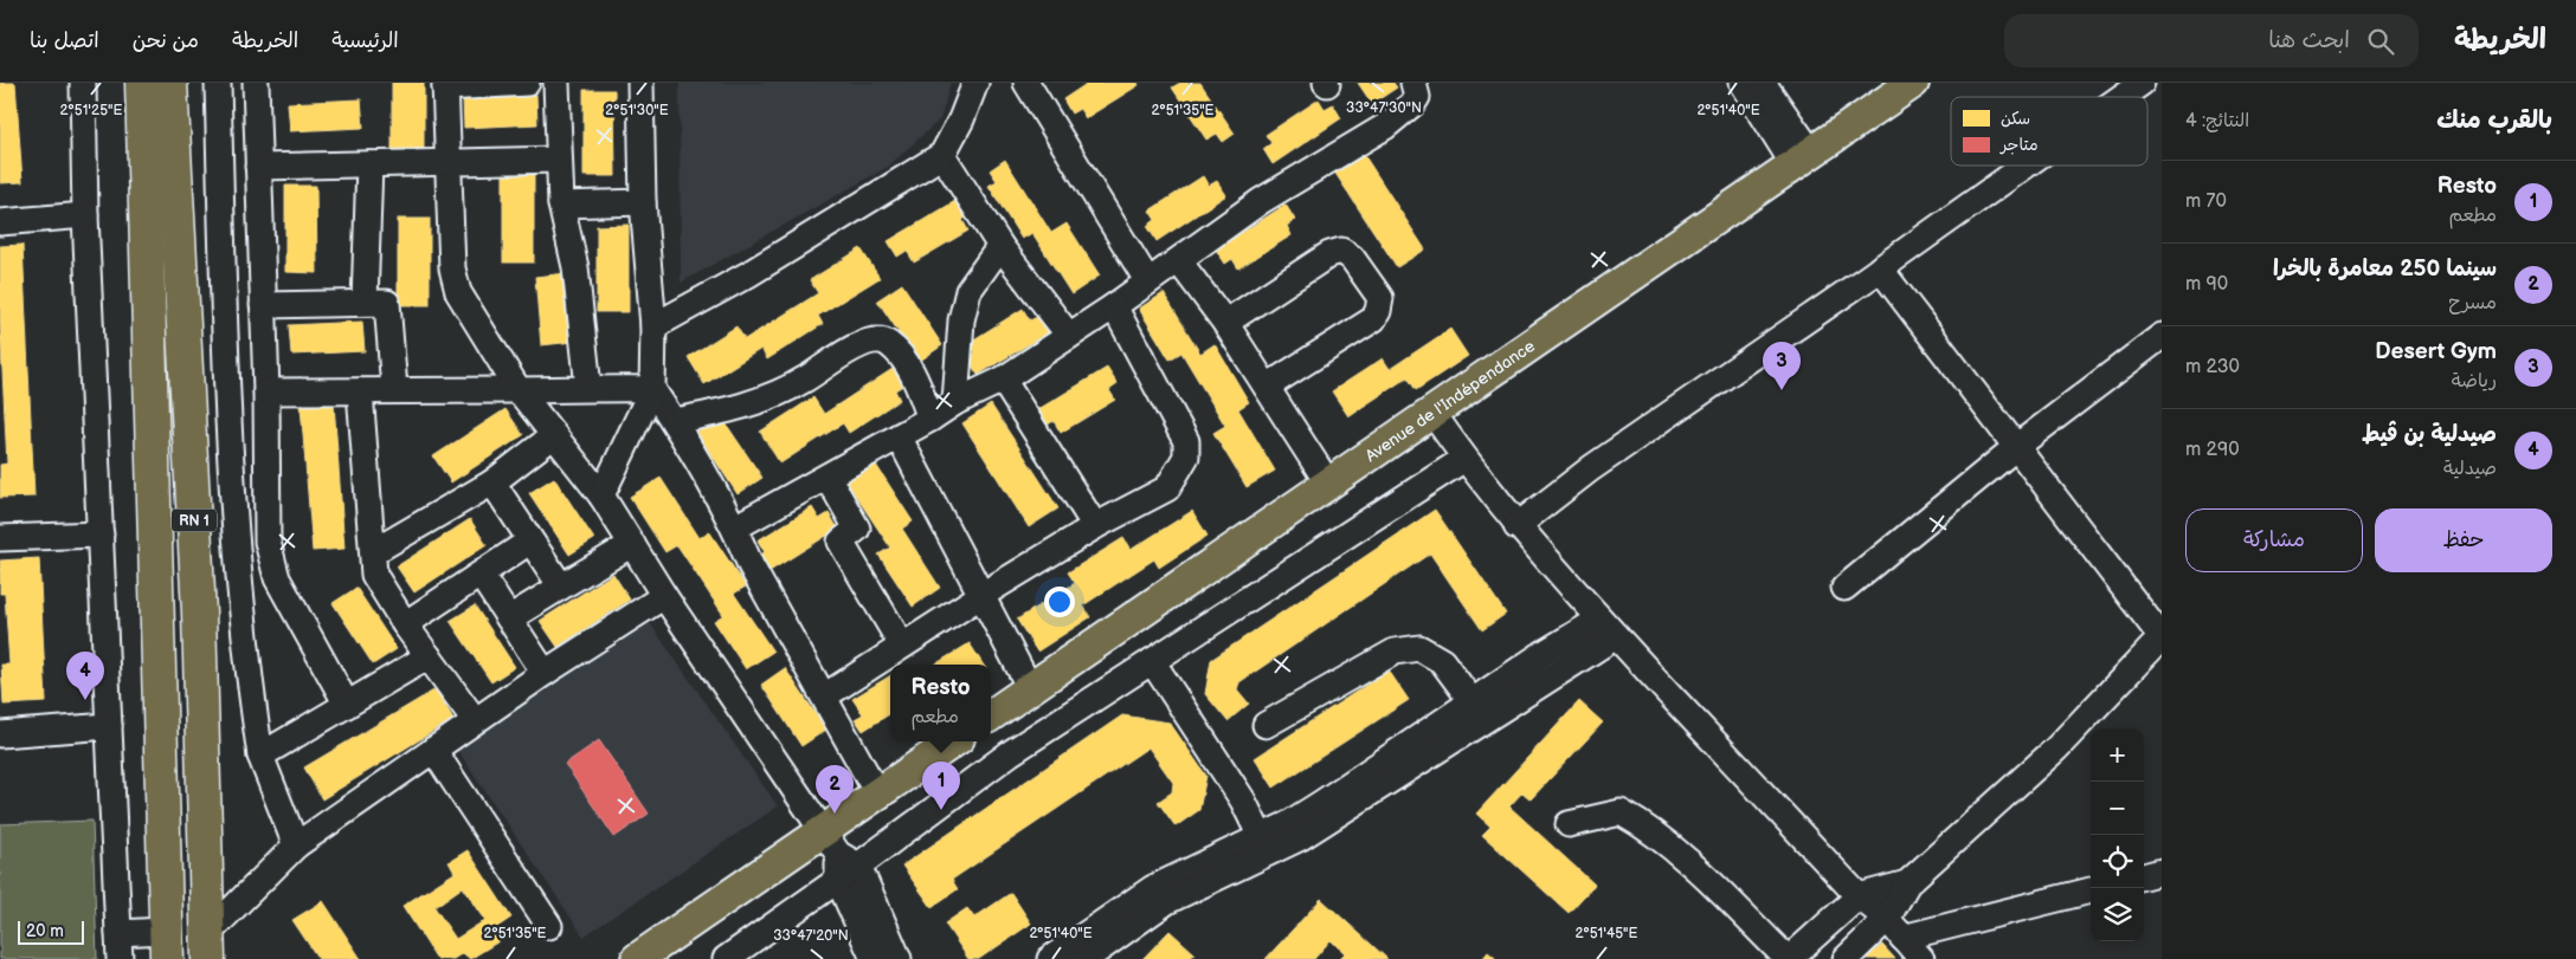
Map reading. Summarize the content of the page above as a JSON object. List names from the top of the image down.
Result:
{
  "streets": {
    "highway": ["RN 1"],
    "main road": ["Avenue de l'Indépendance"]
  },
  "legend": ["سكن", "متاجر"],
  "scale_bar": "20 m",
  "page": {
    "header": "الخريطة",
    "search": "ابحث هنا",
    "nav": [
      "الرئيسية",
      "الخريطة",
      "من نحن",
      "اتصل بنا"
    ],
    "heading": ["بالقرب منك", "النتائج: 4"],
    "list": [
      {
        "mark": "1",
        "name": "Resto",
        "note": "مطعم",
        "value": "70 m"
      },
      {
        "mark": "2",
        "name": "سينما 250 معامرة بالخرا",
        "note": "مسرح",
        "value": "90 m"
      },
      {
        "mark": "3",
        "name": "Desert Gym",
        "note": "رياضة",
        "value": "230 m"
      },
      {
        "mark": "4",
        "name": "صيدلية بن ڤيط",
        "note": "صيدلية",
        "value": "290 m"
      }
    ],
    "pins": [
      "3",
      "4",
      "1",
      "2"
    ],
    "buttons": ["حفظ", "مشاركة"],
    "popup": ["Resto", "مطعم"],
    "map_buttons": ["+", "−"],
    "scale": "20 m"
  },
  "coordinates": [
    "33°47'30\"N",
    "2°51'30\"E",
    "2°51'40\"E",
    "2°51'25\"E",
    "2°51'35\"E",
    "2°51'45\"E",
    "33°47'20\"N"
  ]
}
